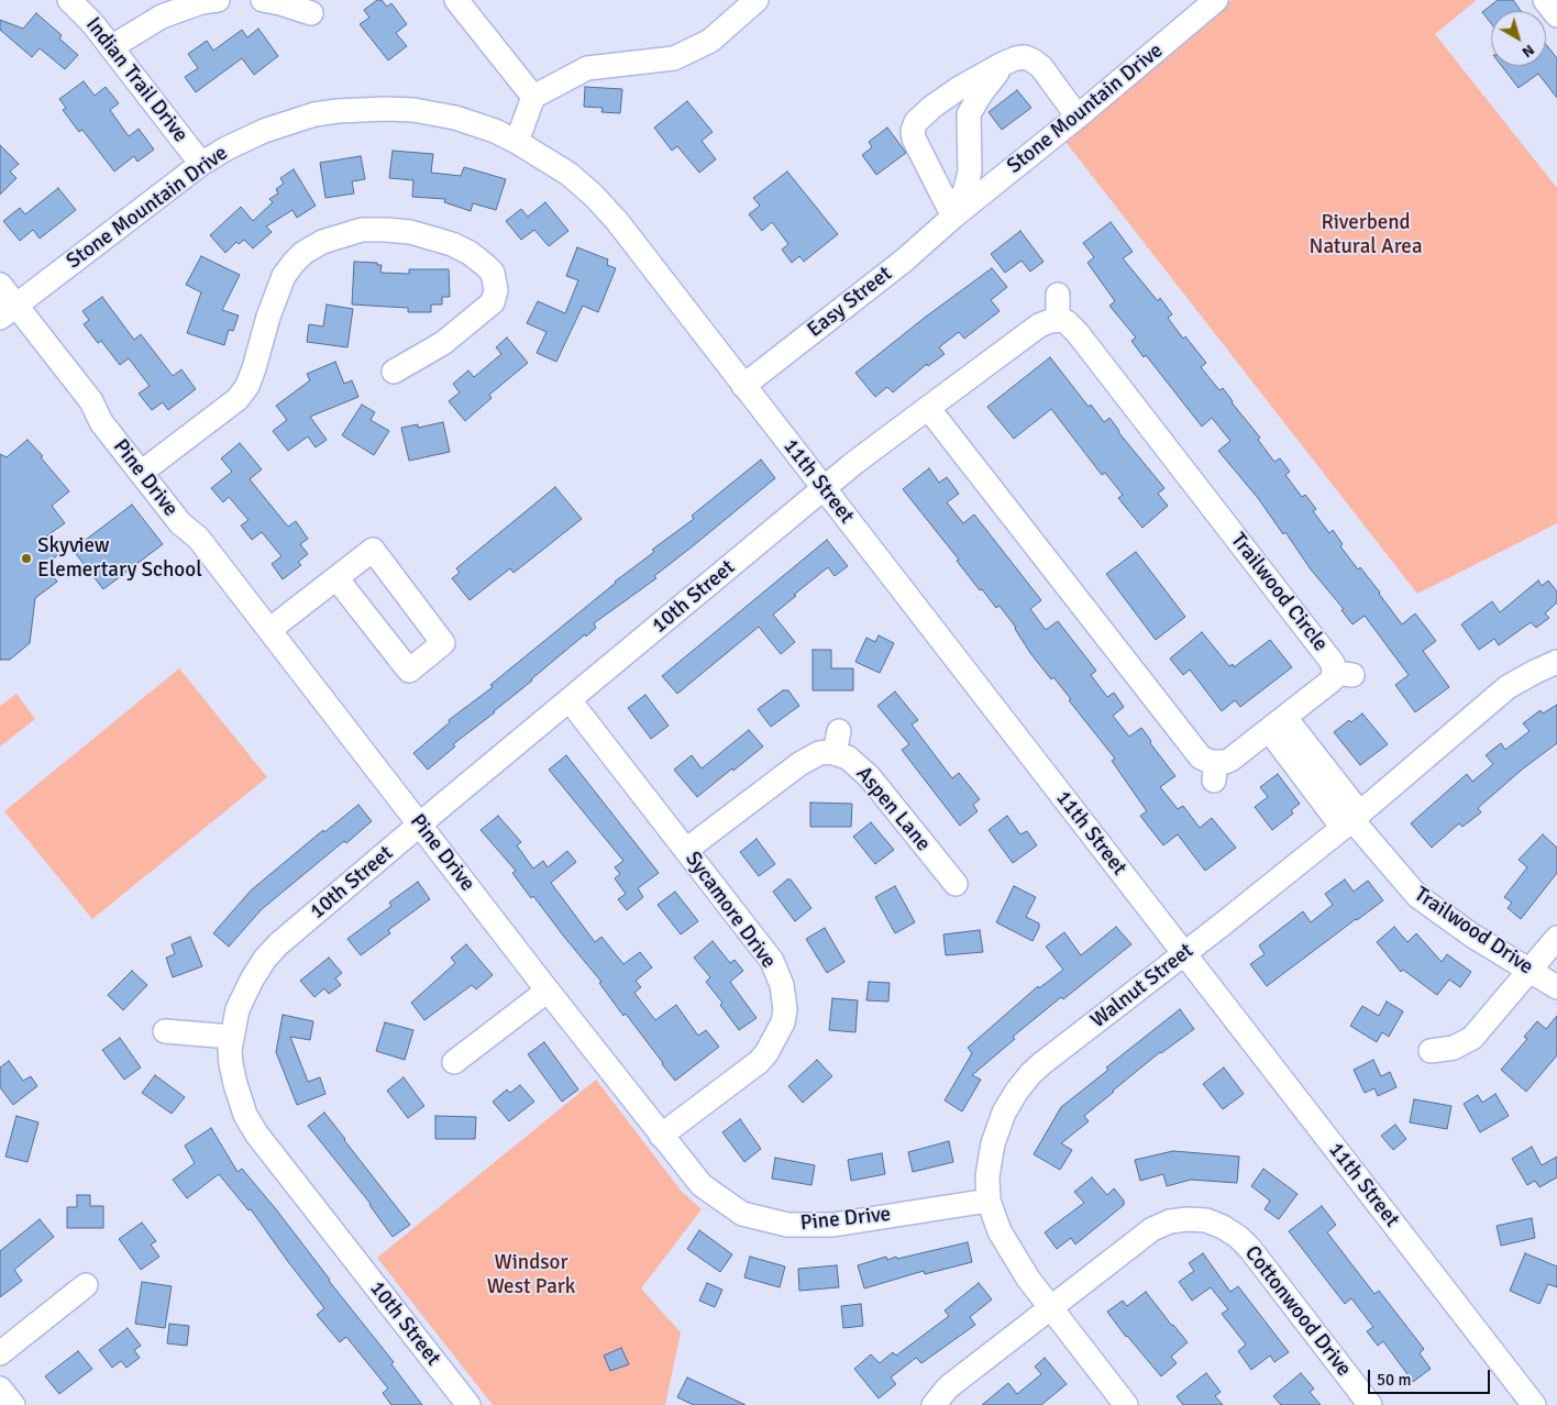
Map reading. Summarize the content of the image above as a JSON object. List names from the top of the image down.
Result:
{
  "streets": {
    "street": [
      "Indian Trail Drive",
      "Stone Mountain Drive",
      "Easy Street",
      "Pine Drive",
      "11th Street",
      "Trailwood Circle",
      "10th Street",
      "Aspen Lane",
      "Sycamore Drive",
      "Trailwood Drive",
      "Walnut Street",
      "Cottonwood Drive"
    ]
  },
  "crossings": [
    ["Indian Trail Drive", "Stone Mountain Drive"],
    ["Stone Mountain Drive", "Easy Street"],
    ["Stone Mountain Drive", "Pine Drive"],
    ["Stone Mountain Drive", "11th Street"],
    ["Easy Street", "11th Street"],
    ["Pine Drive", "10th Street"],
    ["Pine Drive", "Sycamore Drive"],
    ["Pine Drive", "Walnut Street"],
    ["11th Street", "10th Street"],
    ["11th Street", "Walnut Street"],
    ["Trailwood Circle", "10th Street"],
    ["Trailwood Circle", "Trailwood Drive"],
    ["10th Street", "Sycamore Drive"],
    ["Aspen Lane", "Sycamore Drive"],
    ["Trailwood Drive", "Walnut Street"],
    ["Walnut Street", "Cottonwood Drive"]
  ],
  "parks": ["Riverbend Natural Area", "Windsor West Park"],
  "places": ["Skyview Elemertary School"],
  "scale_bar": "50 m",
  "north": "bottom right"
}
